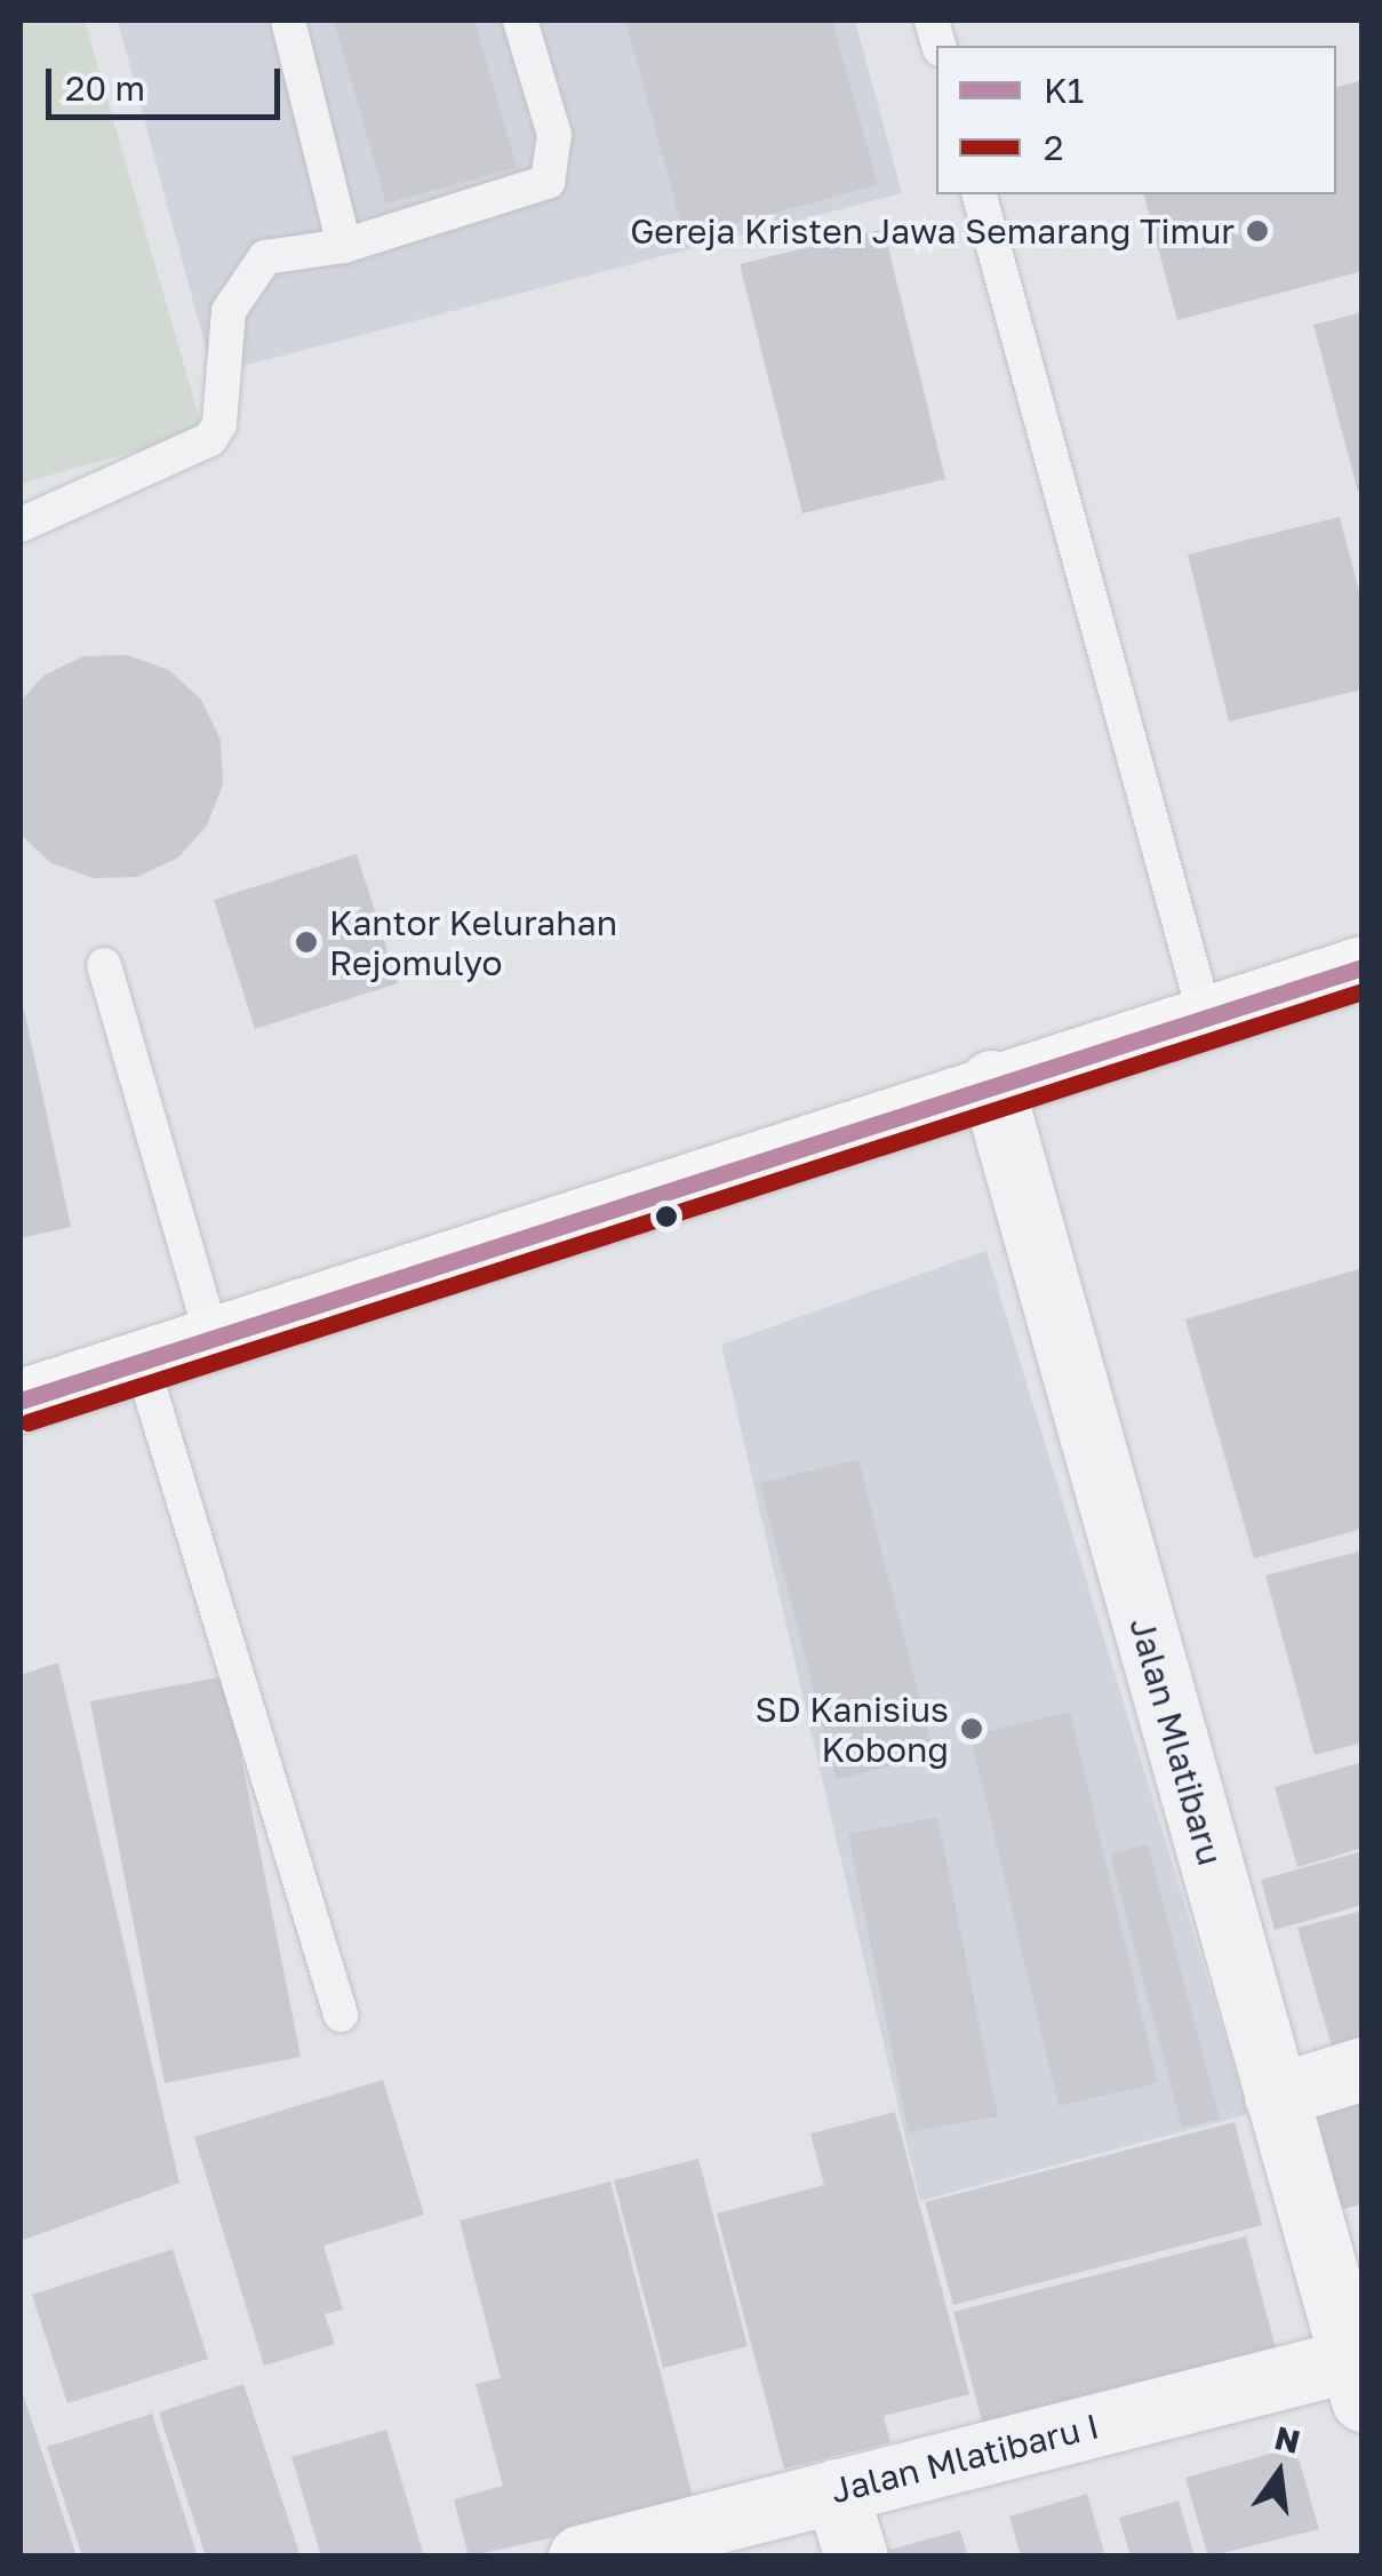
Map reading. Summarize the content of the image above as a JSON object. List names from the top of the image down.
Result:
{
  "streets": {
    "street": ["Jalan Mlatibaru", "Jalan Mlatibaru I"]
  },
  "crossings": [
    ["Jalan Mlatibaru", "Jalan Mlatibaru I"]
  ],
  "places": ["Gereja Kristen Jawa Semarang Timur", "Kantor Kelurahan Rejomulyo", "SD Kanisius Kobong"],
  "lines": ["transit line K1", "transit line 2"],
  "legend": ["K1", "2"],
  "scale_bar": "20 m",
  "north": "top"
}
